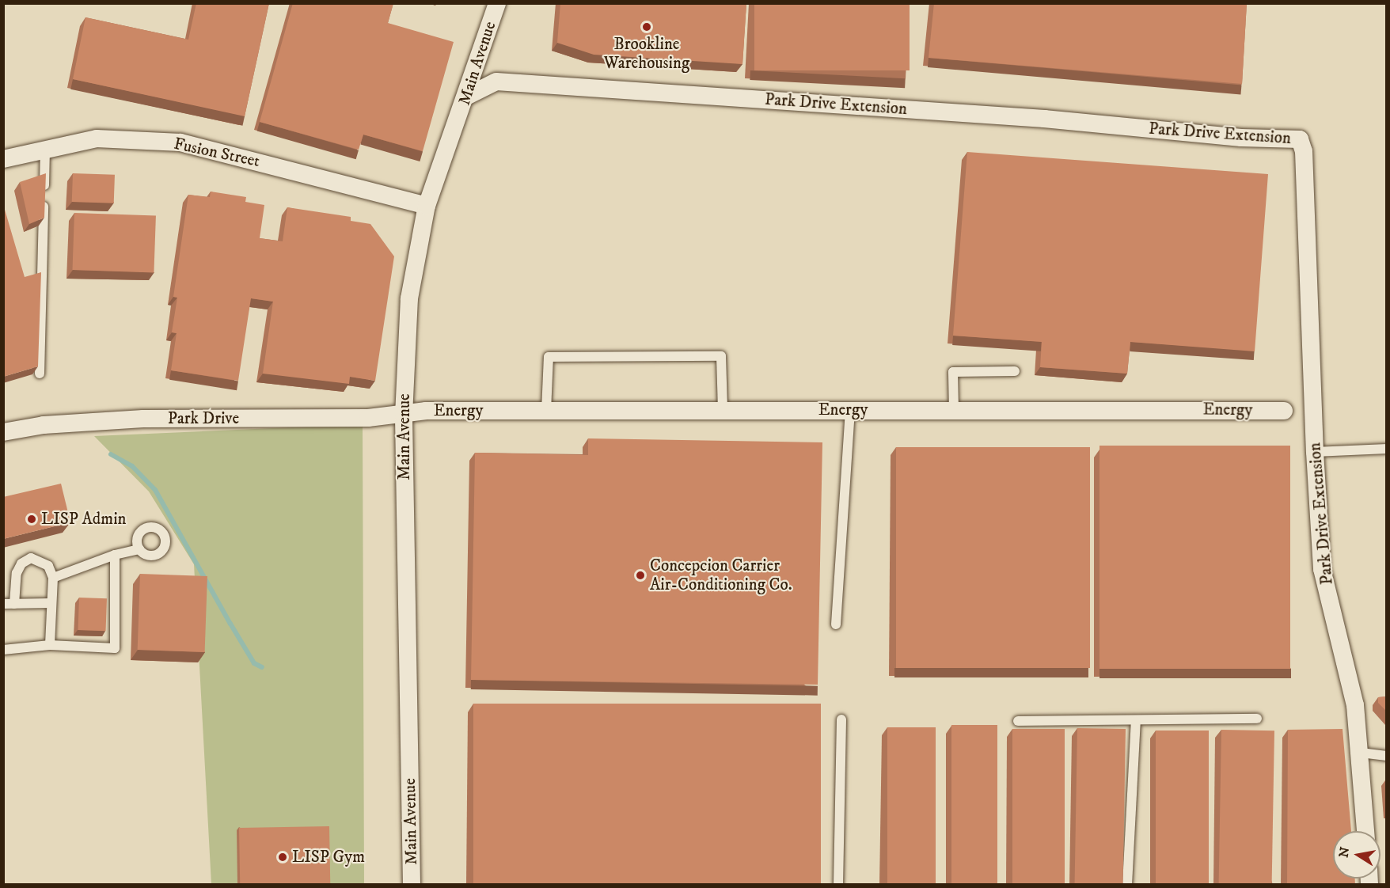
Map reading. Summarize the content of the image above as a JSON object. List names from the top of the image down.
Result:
{
  "streets": {
    "street": [
      "Main Avenue",
      "Park Drive Extension",
      "Fusion Street",
      "Energy",
      "Park Drive"
    ]
  },
  "crossings": [
    ["Main Avenue", "Park Drive Extension"],
    ["Main Avenue", "Fusion Street"],
    ["Main Avenue", "Energy"],
    ["Main Avenue", "Park Drive"],
    ["Energy", "Park Drive"]
  ],
  "places": [
    "Brookline Warehousing",
    "LISP Admin",
    "Concepcion Carrier Air-Conditioning Co.",
    "LISP Gym"
  ],
  "north": "left"
}
